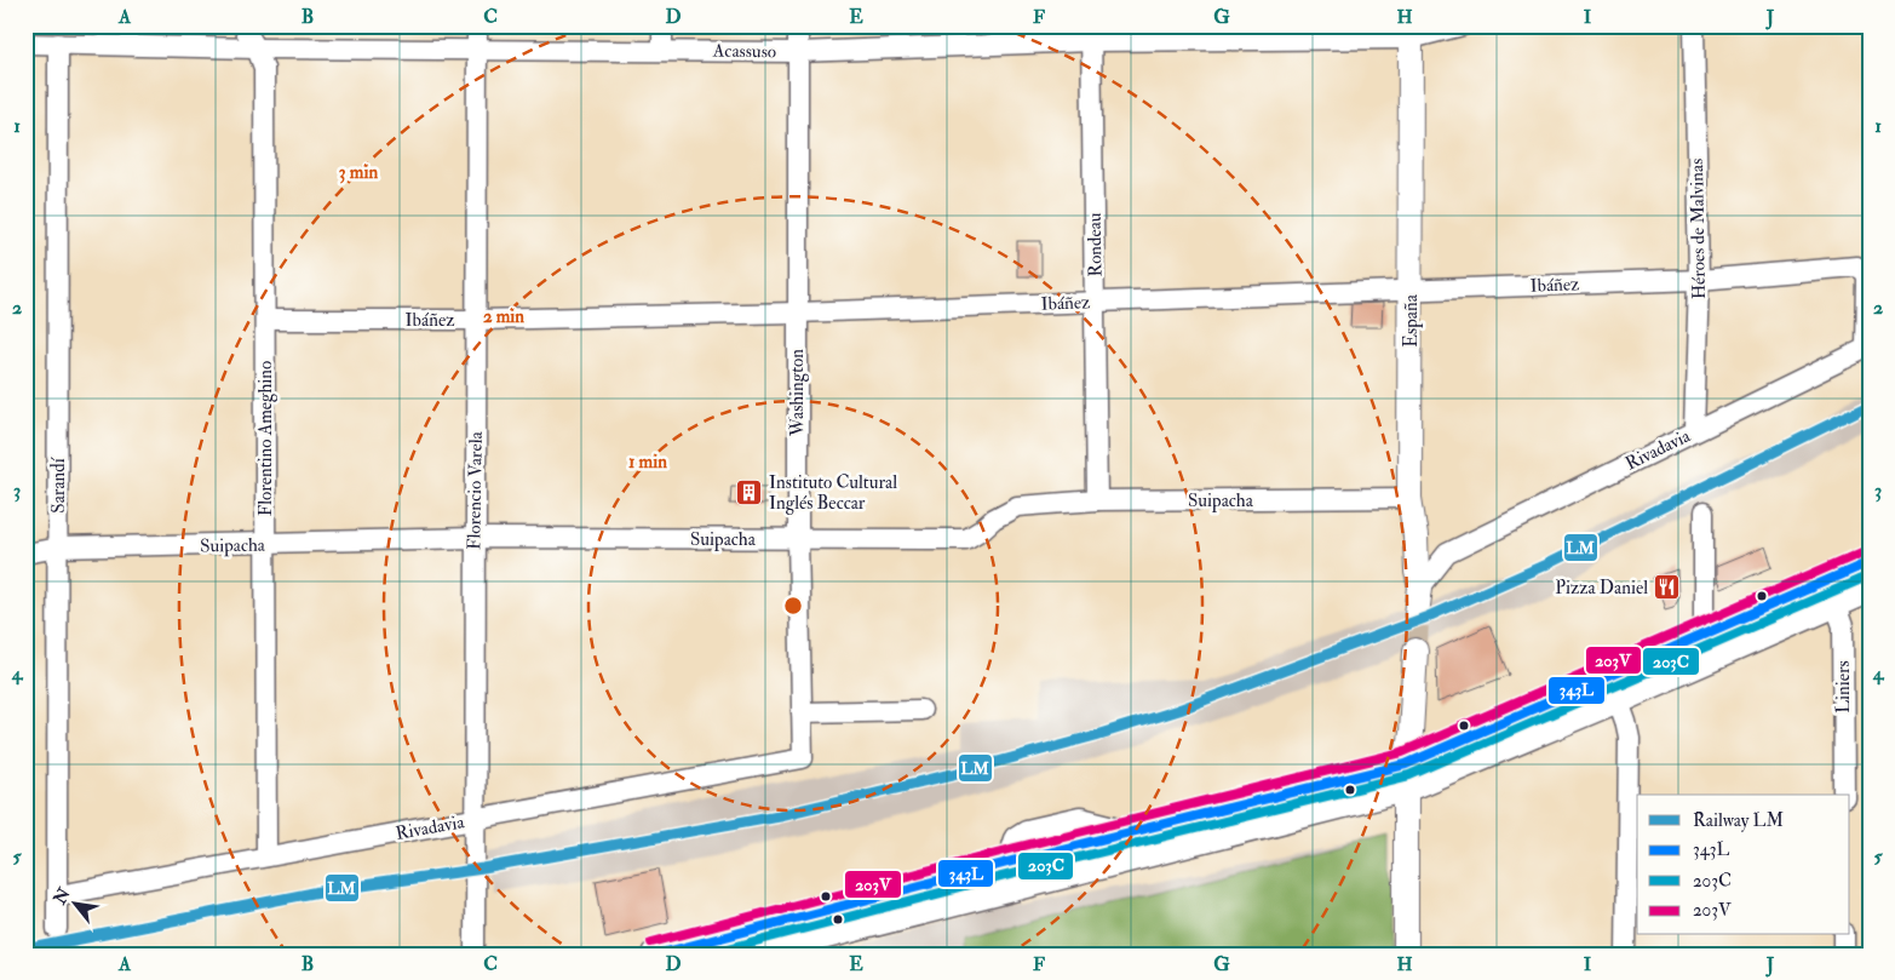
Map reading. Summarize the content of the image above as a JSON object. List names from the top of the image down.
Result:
{
  "streets": {
    "street": [
      "Acassuso",
      "Héroes de Malvinas",
      "Rondeau",
      "Ibáñez",
      "España",
      "Washington",
      "Florentino Ameghino",
      "Rivadavia",
      "Sarandí",
      "Florencio Varela",
      "Suipacha",
      "Liniers"
    ]
  },
  "crossings": [
    ["Acassuso", "Rondeau"],
    ["Acassuso", "España"],
    ["Acassuso", "Washington"],
    ["Acassuso", "Florentino Ameghino"],
    ["Acassuso", "Sarandí"],
    ["Acassuso", "Florencio Varela"],
    ["Héroes de Malvinas", "Ibáñez"],
    ["Héroes de Malvinas", "Rivadavia"],
    ["Rondeau", "Ibáñez"],
    ["Rondeau", "Suipacha"],
    ["Ibáñez", "España"],
    ["Ibáñez", "Washington"],
    ["Ibáñez", "Florentino Ameghino"],
    ["Ibáñez", "Rivadavia"],
    ["Ibáñez", "Florencio Varela"],
    ["España", "Rivadavia"],
    ["España", "Suipacha"],
    ["Washington", "Rivadavia"],
    ["Washington", "Suipacha"],
    ["Florentino Ameghino", "Rivadavia"],
    ["Florentino Ameghino", "Suipacha"],
    ["Rivadavia", "Sarandí"],
    ["Rivadavia", "Florencio Varela"],
    ["Sarandí", "Suipacha"],
    ["Florencio Varela", "Suipacha"]
  ],
  "places": {
    "building": ["Instituto Cultural Inglés Beccar"],
    "restaurant": ["Pizza Daniel"]
  },
  "lines": [
    "rail line LM",
    "transit line 203V",
    "transit line 343L",
    "transit line 203C"
  ],
  "legend": [
    "Railway LM",
    "343L",
    "203C",
    "203V"
  ],
  "north": "top left",
  "grid": {
    "columns": [
      "A",
      "B",
      "C",
      "D",
      "E",
      "F",
      "G",
      "H",
      "I",
      "J"
    ],
    "rows": [
      "1",
      "2",
      "3",
      "4",
      "5"
    ]
  },
  "rings": ["3 min", "2 min", "1 min"]
}
